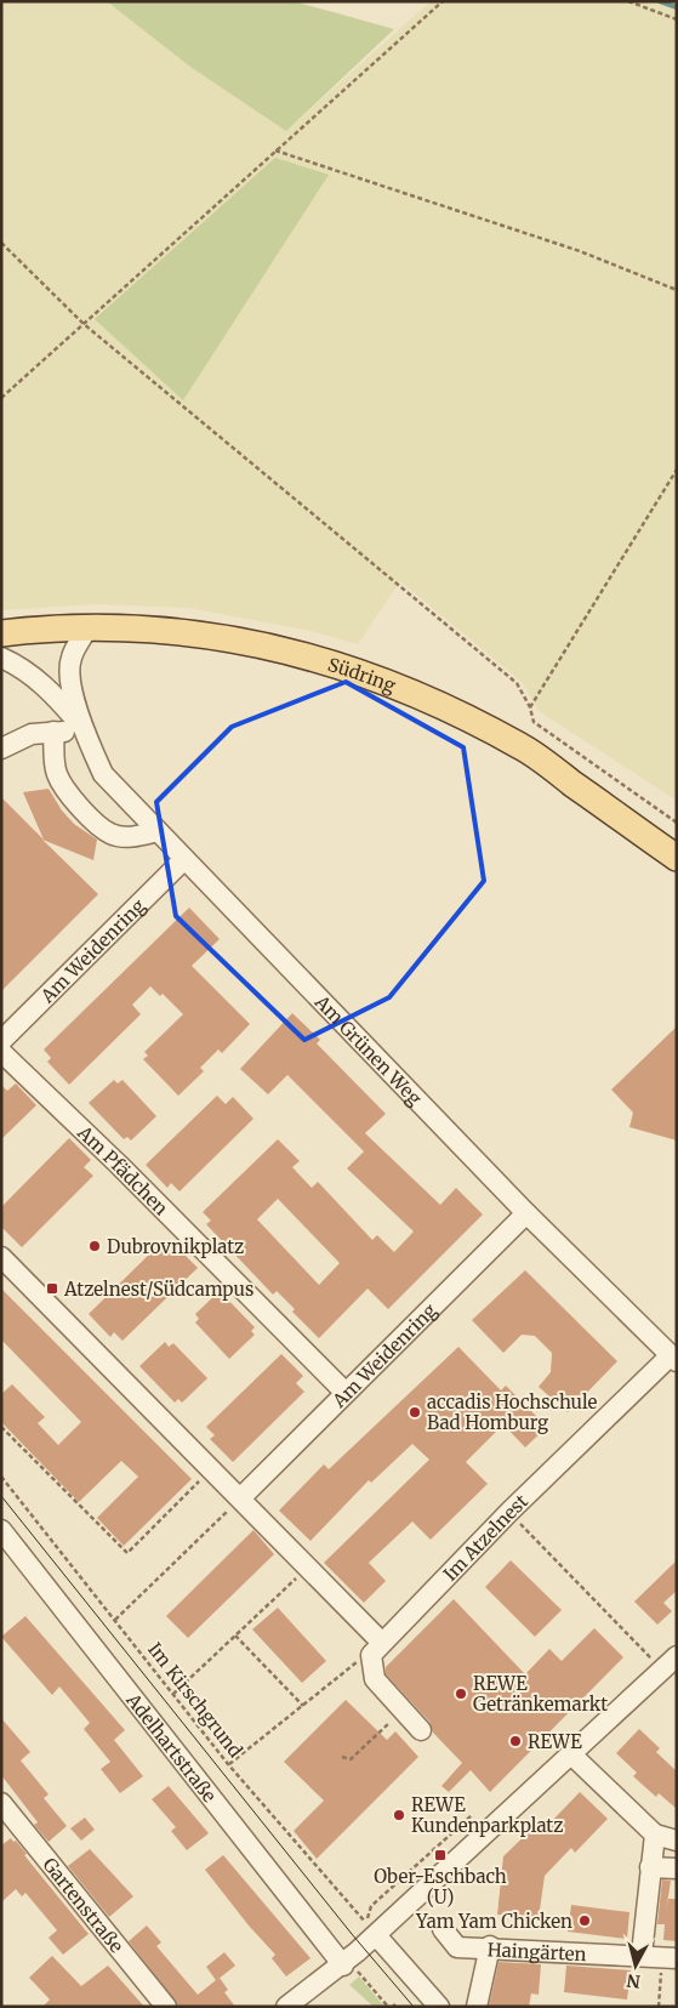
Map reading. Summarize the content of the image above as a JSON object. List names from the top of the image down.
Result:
{
  "streets": {
    "main road": ["Südring"],
    "street": [
      "Am Weidenring",
      "Am Grünen Weg",
      "Am Pfädchen",
      "Im Atzelnest",
      "Adelhartstraße",
      "Gartenstraße",
      "Haingärten"
    ],
    "path": ["Im Kirschgrund"]
  },
  "crossings": [
    ["Südring", "Am Grünen Weg"],
    ["Am Weidenring", "Am Grünen Weg"],
    ["Am Weidenring", "Am Pfädchen"],
    ["Am Grünen Weg", "Im Atzelnest"]
  ],
  "places": {
    "other": [
      "Dubrovnikplatz",
      "accadis Hochschule Bad Homburg",
      "REWE Getränkemarkt",
      "REWE",
      "REWE Kundenparkplatz",
      "Yam Yam Chicken"
    ],
    "transit": ["Atzelnest/Südcampus", "Ober-Eschbach (U)"]
  },
  "north": "bottom"
}
